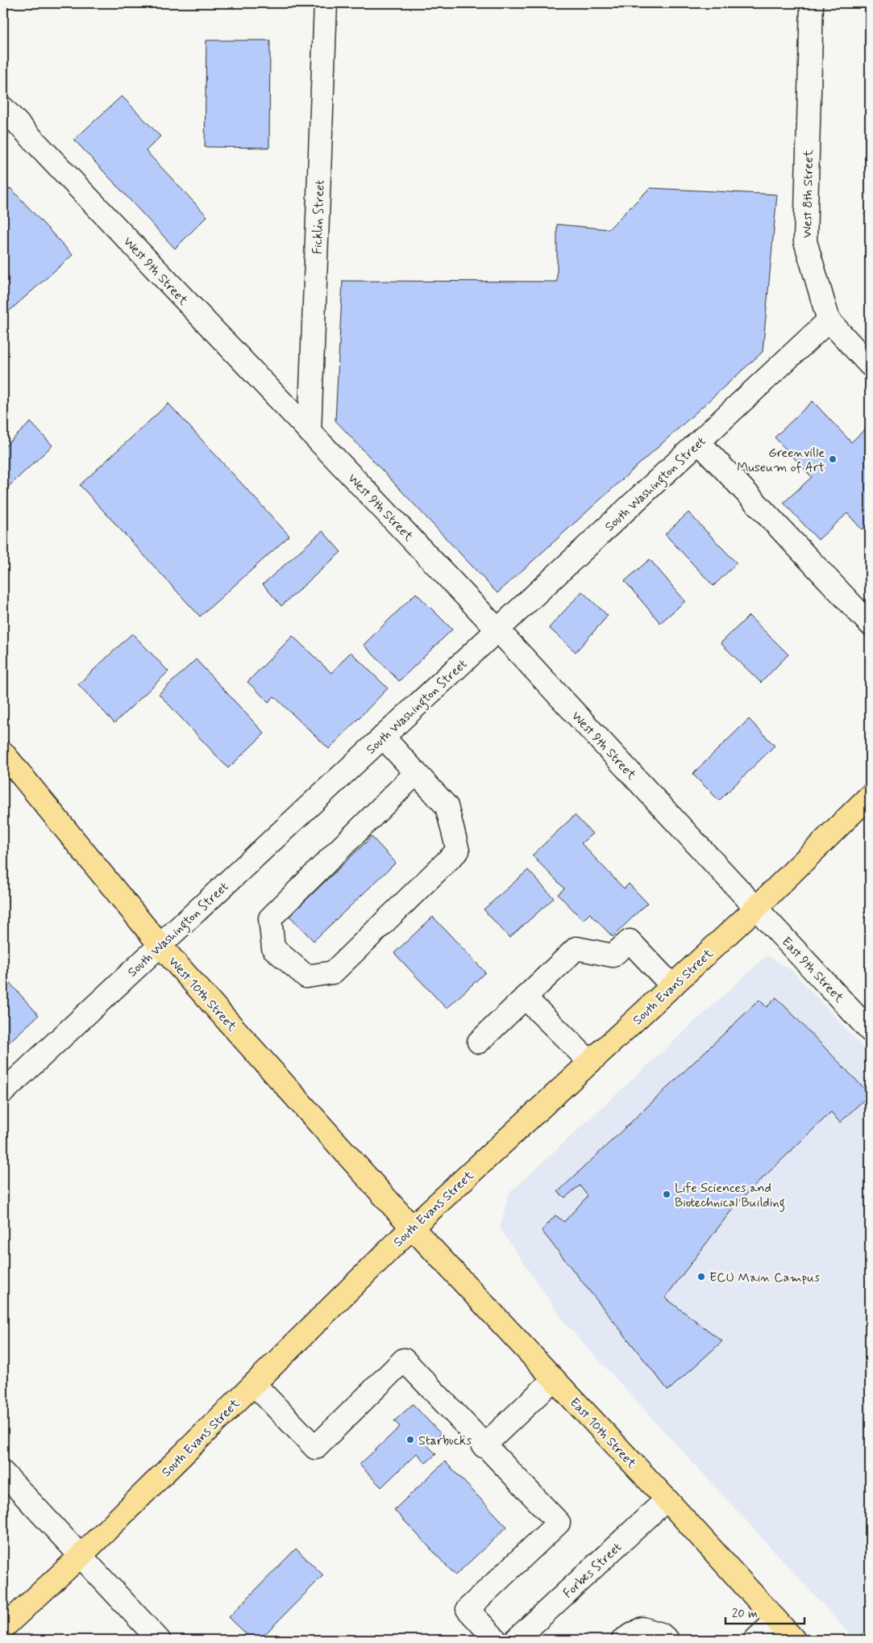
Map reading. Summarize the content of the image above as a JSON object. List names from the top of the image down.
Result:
{
  "streets": {
    "main road": ["South Evans Street", "West 10th Street", "East 10th Street"],
    "street": [
      "West 8th Street",
      "Ficklin Street",
      "West 9th Street",
      "South Washington Street",
      "East 9th Street",
      "Forbes Street"
    ]
  },
  "crossings": [
    ["West 8th Street", "South Washington Street"],
    ["Ficklin Street", "West 9th Street"],
    ["West 9th Street", "South Washington Street"],
    ["West 9th Street", "East 9th Street"],
    ["West 9th Street", "South Evans Street"],
    ["South Washington Street", "West 10th Street"],
    ["East 9th Street", "South Evans Street"],
    ["South Evans Street", "West 10th Street"],
    ["South Evans Street", "East 10th Street"],
    ["West 10th Street", "East 10th Street"],
    ["East 10th Street", "Forbes Street"]
  ],
  "places": [
    "Greenville Museum of Art",
    "Life Sciences and Biotechnical Building",
    "ECU Main Campus",
    "Starbucks"
  ],
  "scale_bar": "20 m"
}
